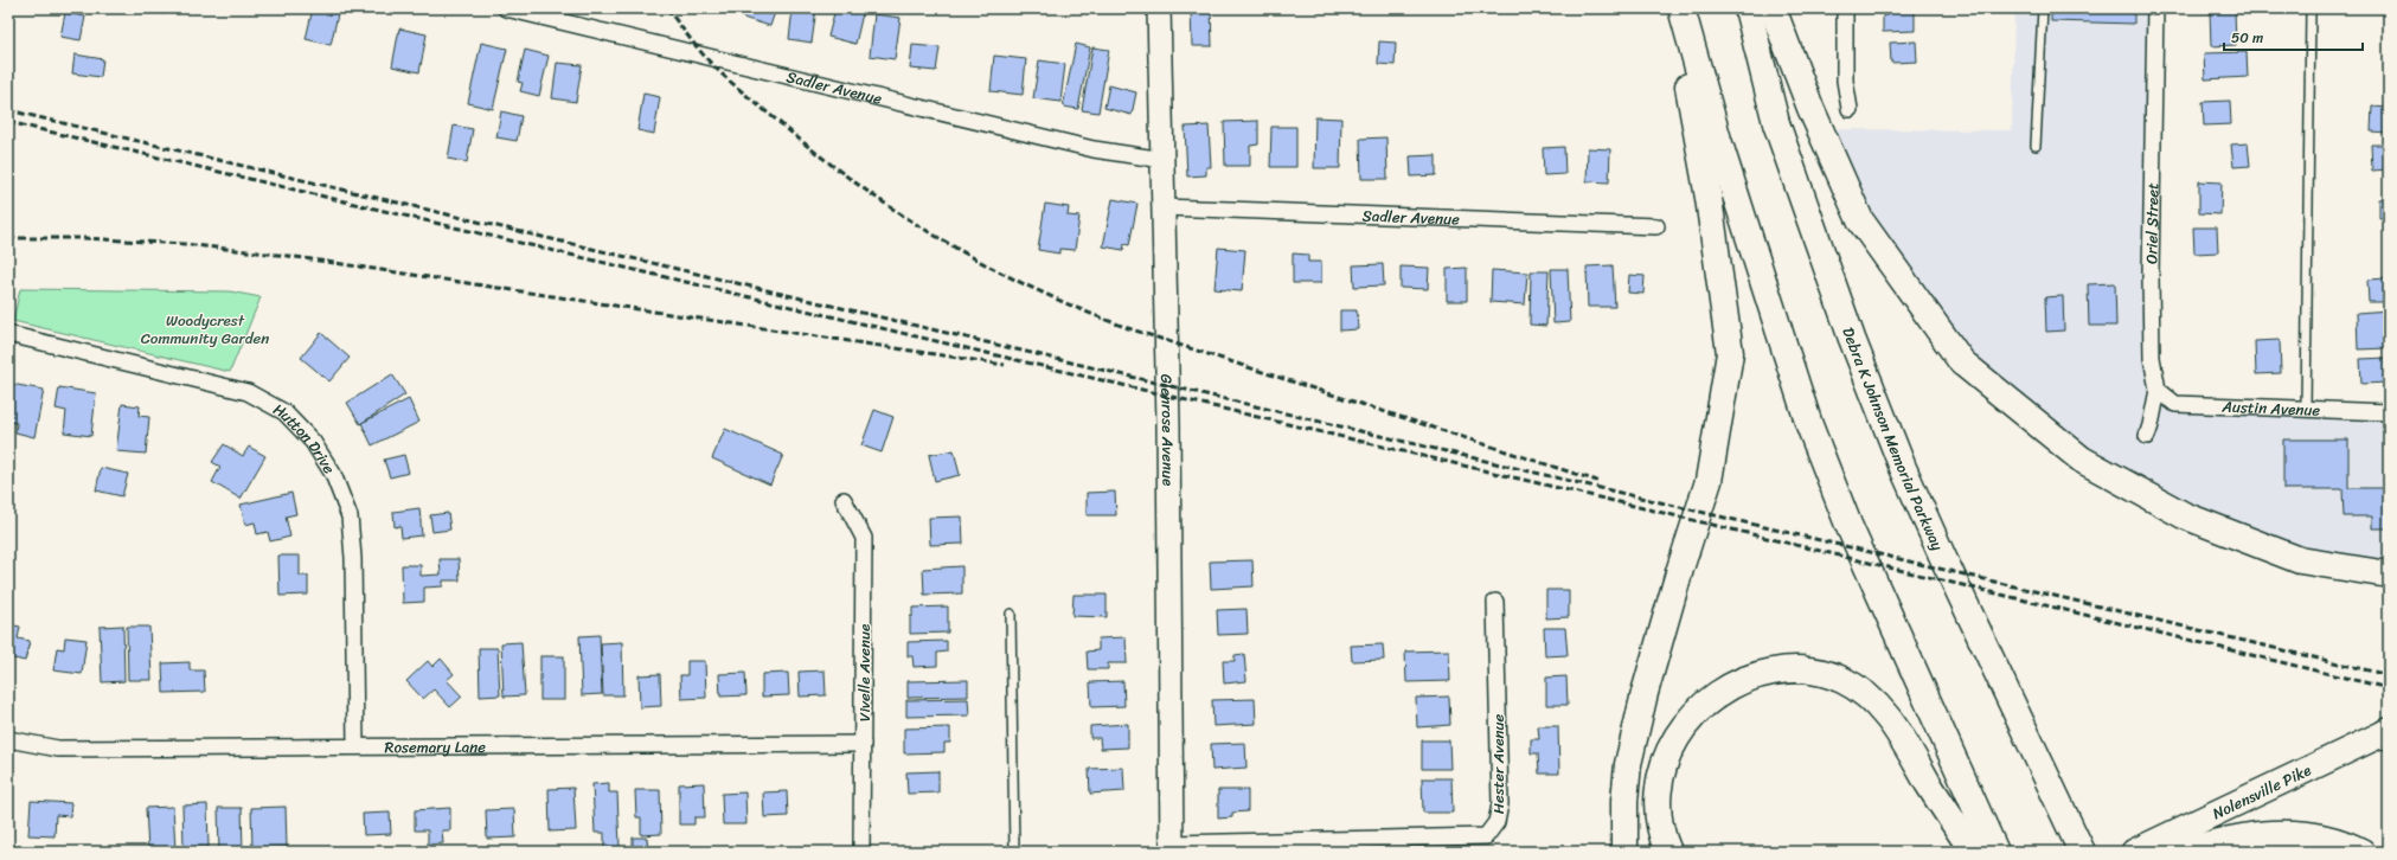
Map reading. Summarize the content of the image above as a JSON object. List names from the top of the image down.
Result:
{
  "streets": {
    "highway": ["Debra K Johnson Memorial Parkway"],
    "main road": ["Nolensville Pike"],
    "street": [
      "Sadler Avenue",
      "Oriel Street",
      "Austin Avenue",
      "Glenrose Avenue",
      "Hutton Drive",
      "Vivelle Avenue",
      "Rosemary Lane",
      "Hester Avenue"
    ]
  },
  "crossings": [
    ["Sadler Avenue", "Glenrose Avenue"],
    ["Oriel Street", "Austin Avenue"],
    ["Glenrose Avenue", "Hester Avenue"],
    ["Hutton Drive", "Rosemary Lane"],
    ["Vivelle Avenue", "Rosemary Lane"]
  ],
  "parks": ["Woodycrest Community Garden"],
  "scale_bar": "50 m"
}
